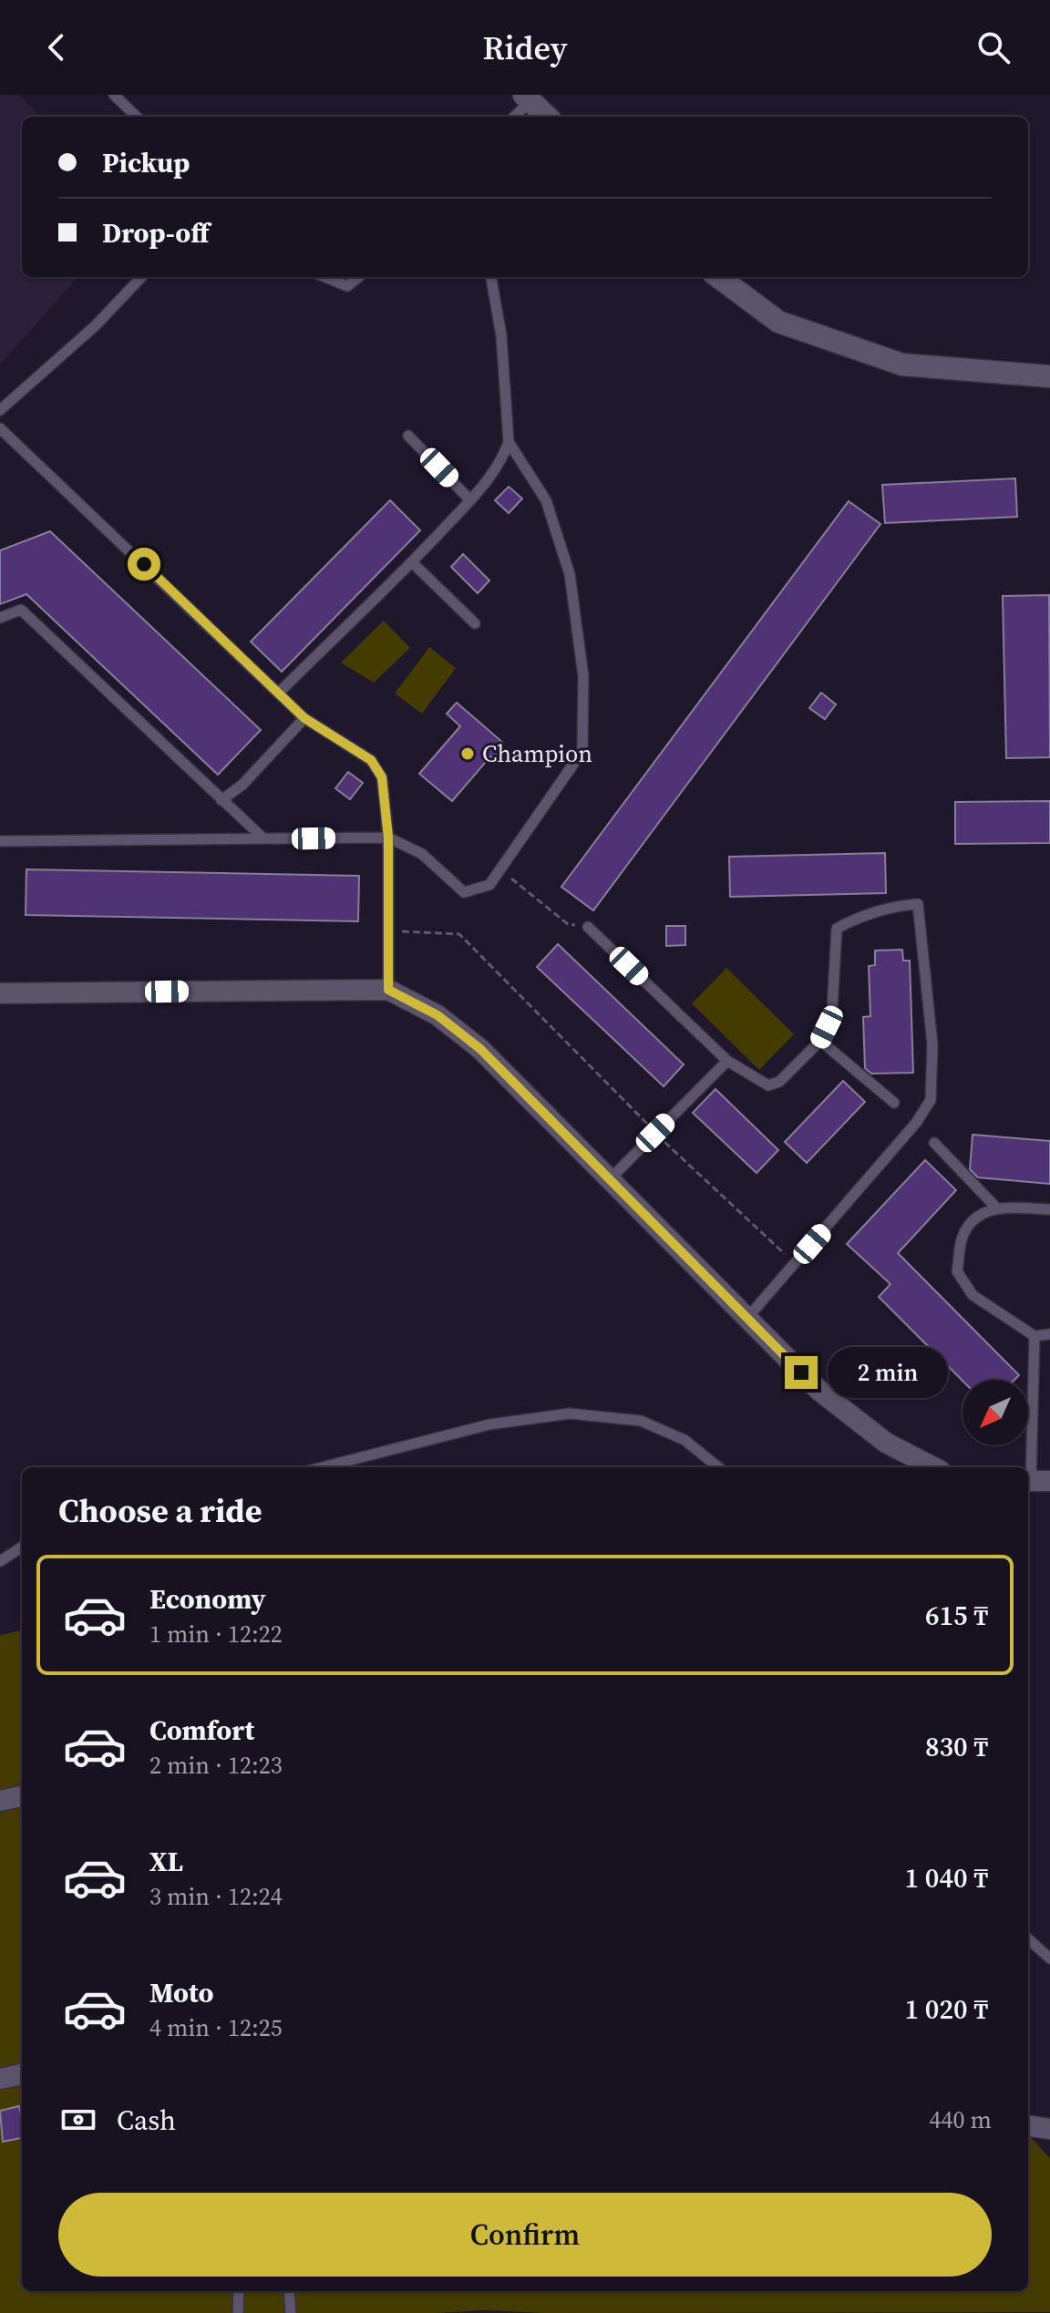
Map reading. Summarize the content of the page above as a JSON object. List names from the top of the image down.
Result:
{
  "places": ["Champion"],
  "north": "bottom left",
  "page": {
    "header": "Ridey",
    "banner": ["Pickup", "Drop-off"],
    "bubble": "2 min",
    "heading": "Choose a ride",
    "list": [
      {
        "name": "Economy",
        "note": "1 min · 12:22",
        "value": "615 ₸"
      },
      {
        "name": "Comfort",
        "note": "2 min · 12:23",
        "value": "830 ₸"
      },
      {
        "name": "XL",
        "note": "3 min · 12:24",
        "value": "1 040 ₸"
      },
      {
        "name": "Moto",
        "note": "4 min · 12:25",
        "value": "1 020 ₸"
      }
    ],
    "pay": ["Cash", "440 m"],
    "buttons": "Confirm"
  }
}
